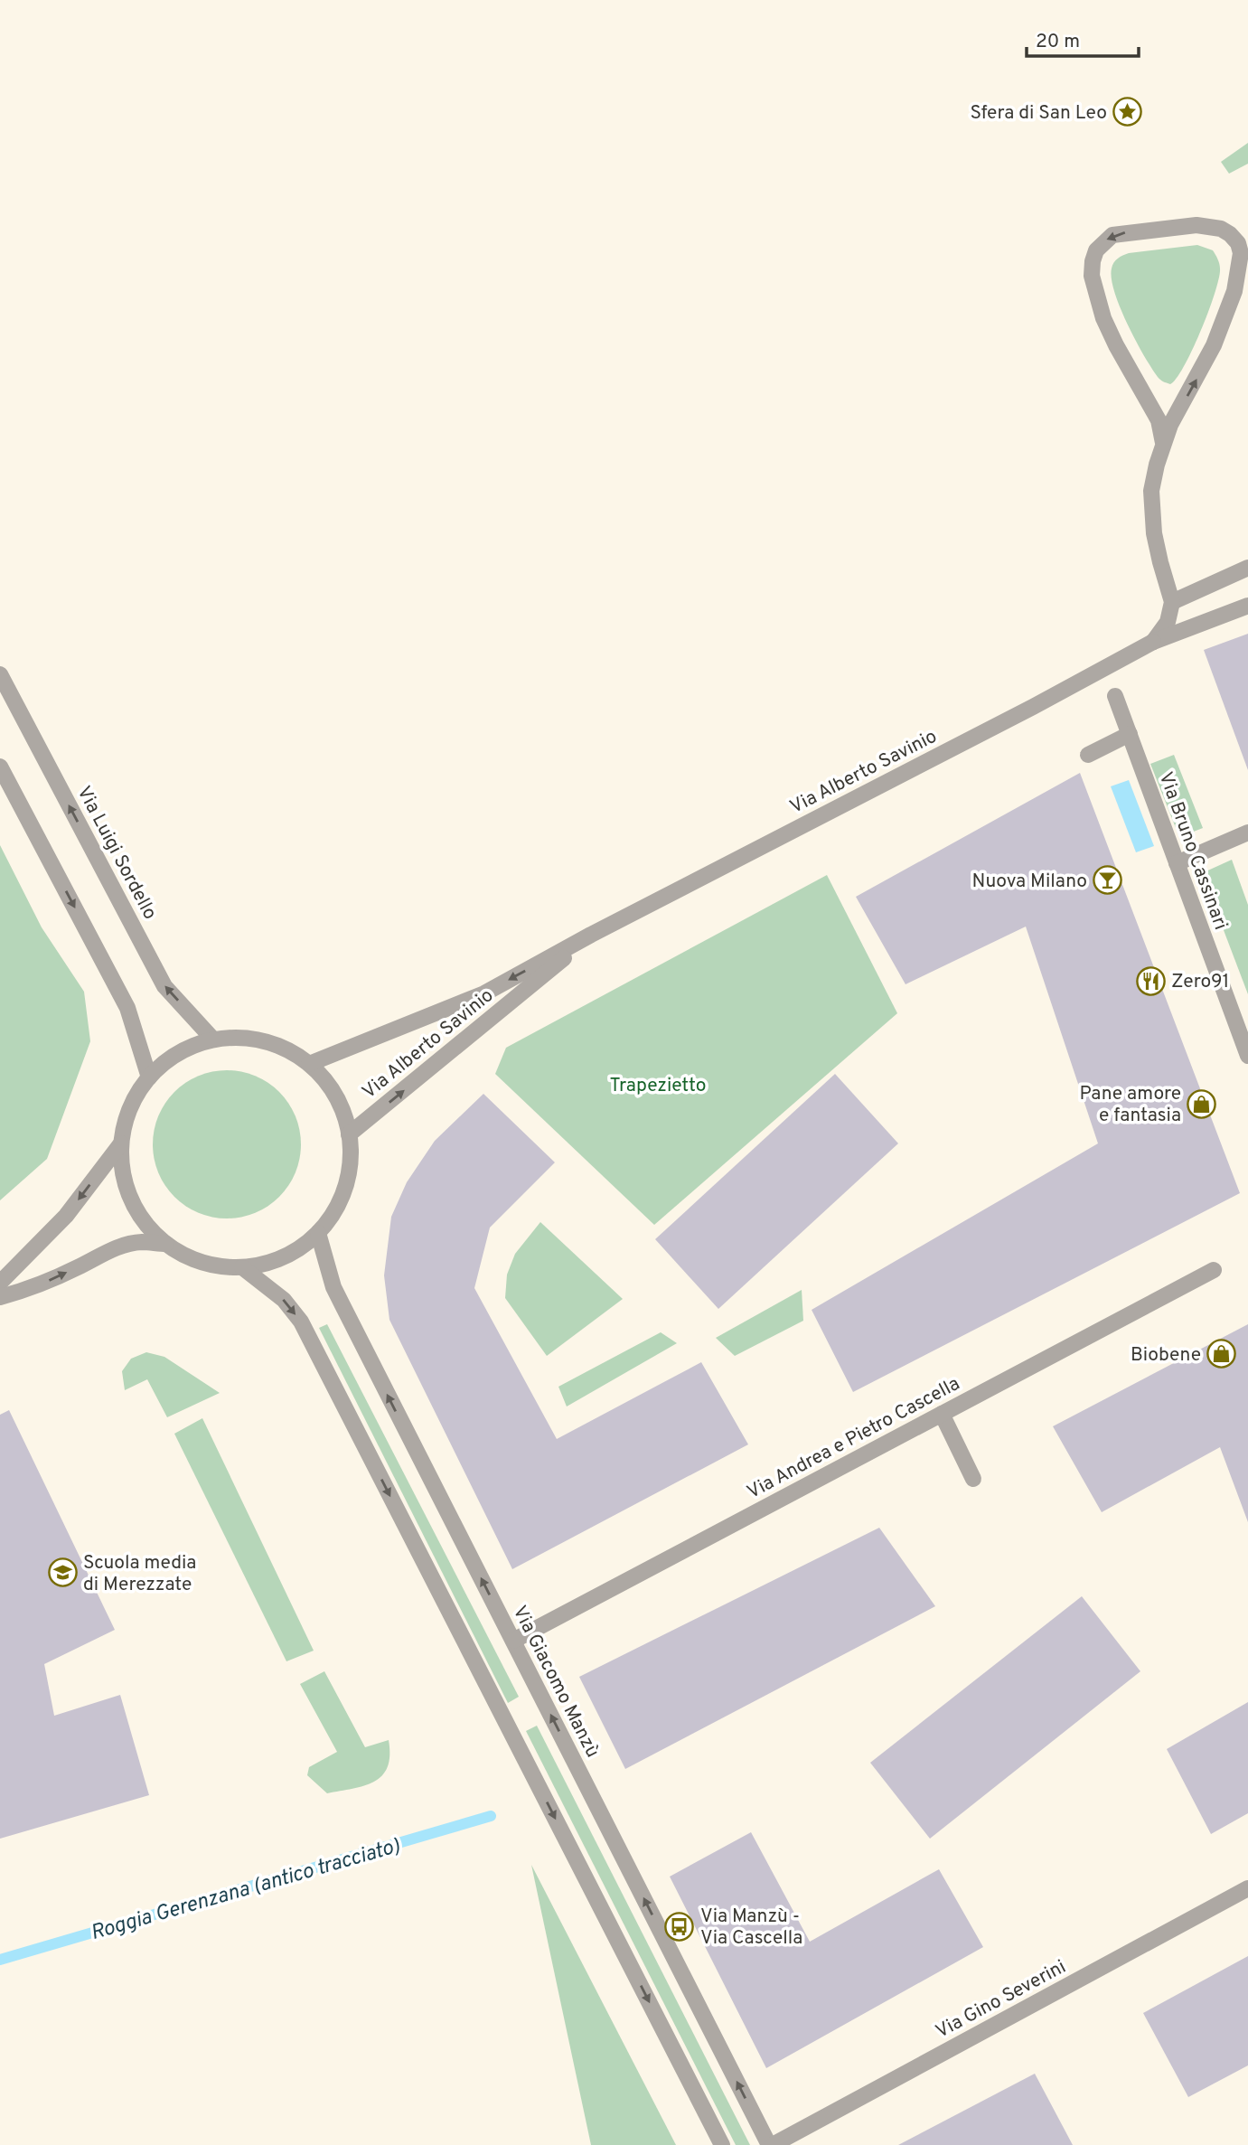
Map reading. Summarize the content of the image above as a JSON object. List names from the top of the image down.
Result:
{
  "streets": {
    "street": [
      "Via Alberto Savinio",
      "Via Bruno Cassinari",
      "Via Luigi Sordello",
      "Via Andrea e Pietro Cascella",
      "Via Giacomo Manzù",
      "Via Gino Severini"
    ]
  },
  "crossings": [
    ["Via Andrea e Pietro Cascella", "Via Giacomo Manzù"],
    ["Via Giacomo Manzù", "Via Gino Severini"]
  ],
  "water": ["Roggia Gerenzana (antico tracciato)"],
  "parks": ["Trapezietto"],
  "places": {
    "place": ["Sfera di San Leo"],
    "bar": ["Nuova Milano"],
    "restaurant": ["Zero91"],
    "shop": ["Pane amore e fantasia", "Biobene"],
    "school or university": ["Scuola media di Merezzate"],
    "bus stop": ["Via Manzù - Via Cascella"]
  },
  "scale_bar": "20 m"
}
